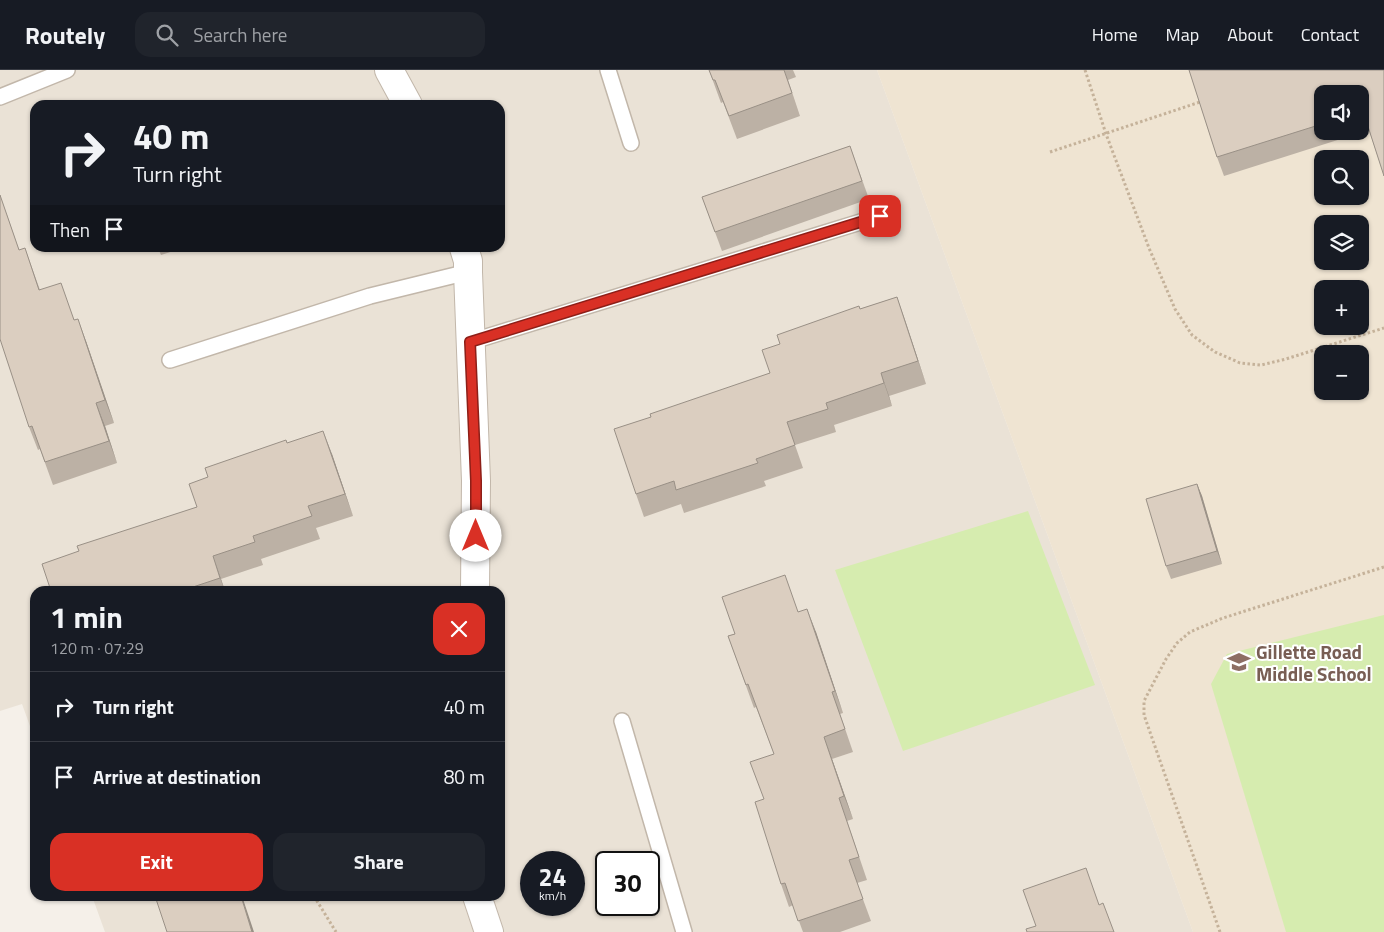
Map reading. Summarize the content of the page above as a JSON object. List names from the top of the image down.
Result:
{
  "places": {
    "school or university": ["Gillette Road Middle School"]
  },
  "page": {
    "header": "Routely",
    "search": "Search here",
    "nav": [
      "Home",
      "Map",
      "About",
      "Contact"
    ],
    "map_buttons": ["+", "−"],
    "turn": ["40 m", "Turn right"],
    "then": "Then",
    "heading": ["1 min", "120 m · 07:29"],
    "list": [
      {
        "name": "Turn right",
        "value": "40 m"
      },
      {
        "name": "Arrive at destination",
        "value": "80 m"
      }
    ],
    "buttons": ["Exit", "Share"],
    "speed": "24 km/h",
    "limit": "30"
  }
}
